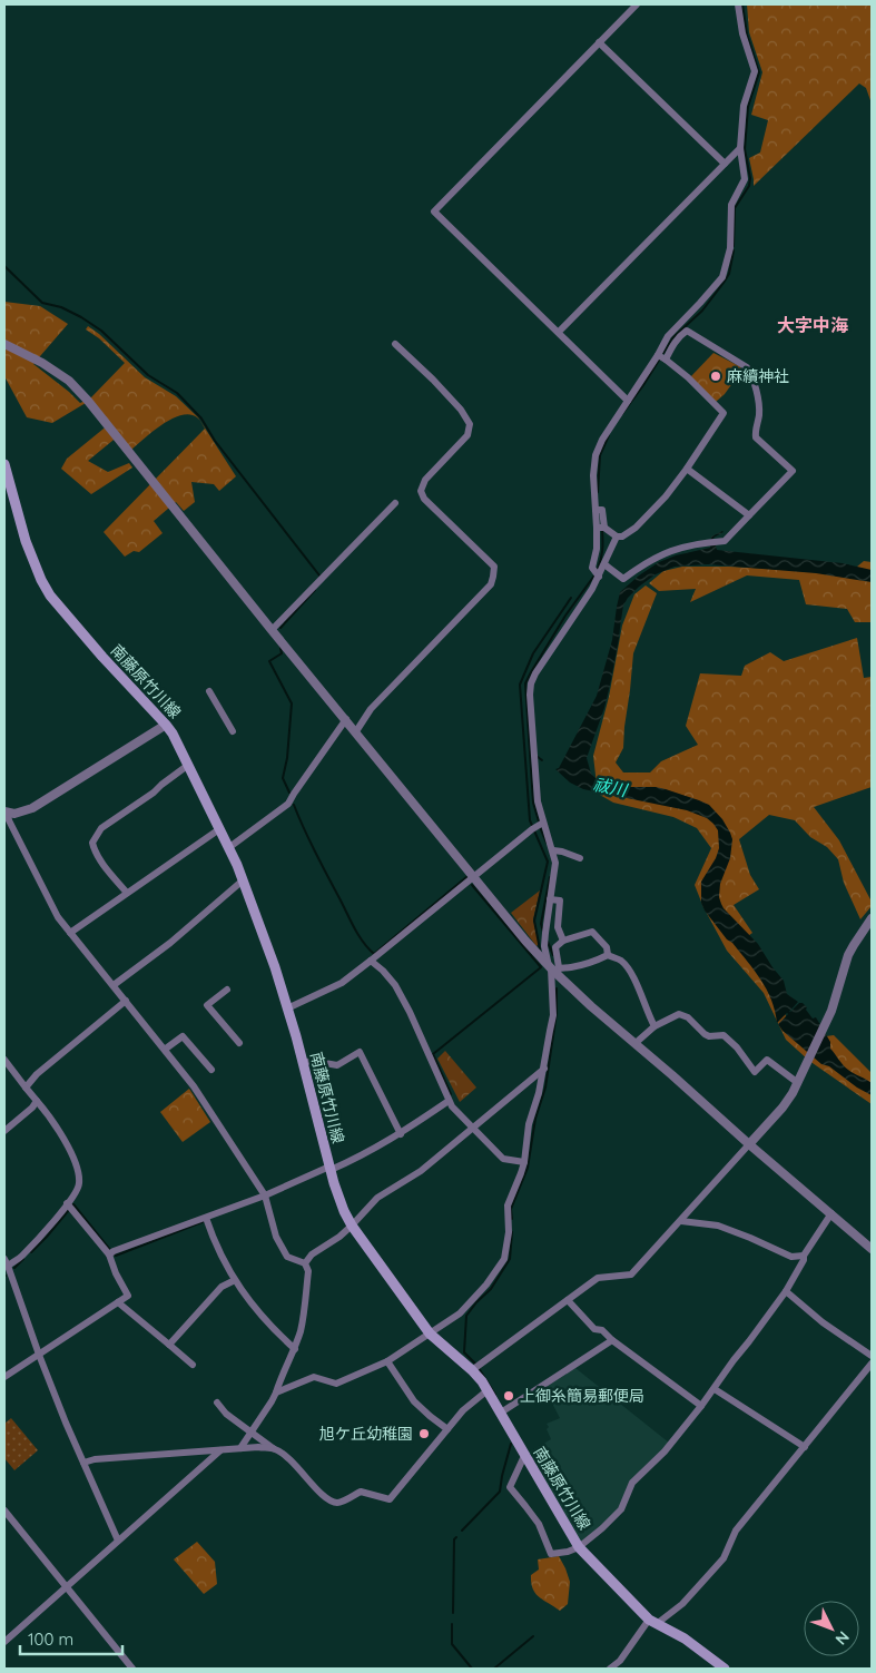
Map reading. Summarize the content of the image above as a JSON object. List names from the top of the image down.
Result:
{
  "streets": {
    "main road": ["南藤原竹川線"]
  },
  "districts": ["大字中海"],
  "water": ["祓川"],
  "places": ["麻續神社", "上御糸簡易郵便局", "旭ケ丘幼稚園"],
  "scale_bar": "100 m",
  "north": "bottom right"
}
